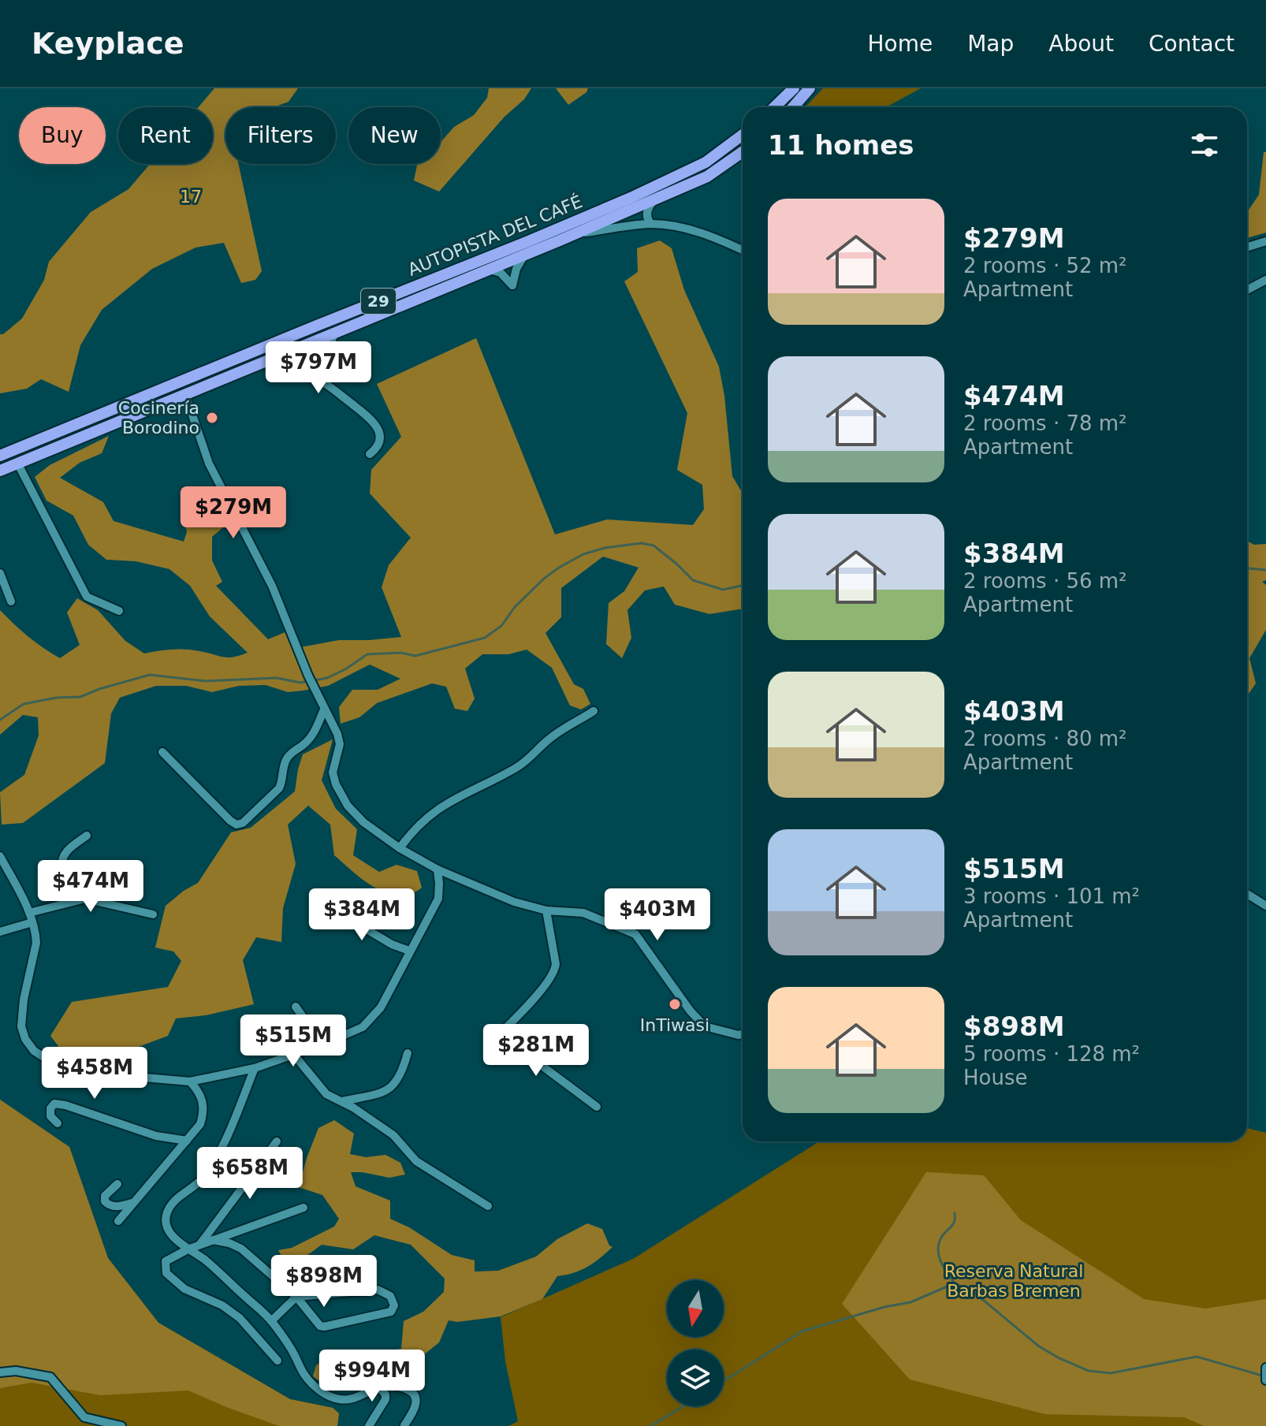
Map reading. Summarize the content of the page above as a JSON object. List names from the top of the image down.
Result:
{
  "streets": {
    "highway": ["AUTOPISTA DEL CAFÉ", "29"]
  },
  "parks": ["17", "Reserva Natural Barbas Bremen"],
  "places": ["Cocinería Borodino", "InTiwasi"],
  "north": "bottom",
  "page": {
    "header": "Keyplace",
    "nav": [
      "Home",
      "Map",
      "About",
      "Contact"
    ],
    "chip": [
      "Buy",
      "Rent",
      "Filters",
      "New"
    ],
    "heading": "11 homes",
    "list": [
      {
        "name": "$279M",
        "note": "2 rooms · 52 m² · Apartment"
      },
      {
        "name": "$474M",
        "note": "2 rooms · 78 m² · Apartment"
      },
      {
        "name": "$384M",
        "note": "2 rooms · 56 m² · Apartment"
      },
      {
        "name": "$403M",
        "note": "2 rooms · 80 m² · Apartment"
      },
      {
        "name": "$515M",
        "note": "3 rooms · 101 m² · Apartment"
      },
      {
        "name": "$898M",
        "note": "5 rooms · 128 m² · House"
      }
    ],
    "price": [
      "$797M",
      "$279M",
      "$474M",
      "$384M",
      "$403M",
      "$515M",
      "$281M",
      "$458M",
      "$658M",
      "$898M",
      "$994M"
    ]
  }
}
